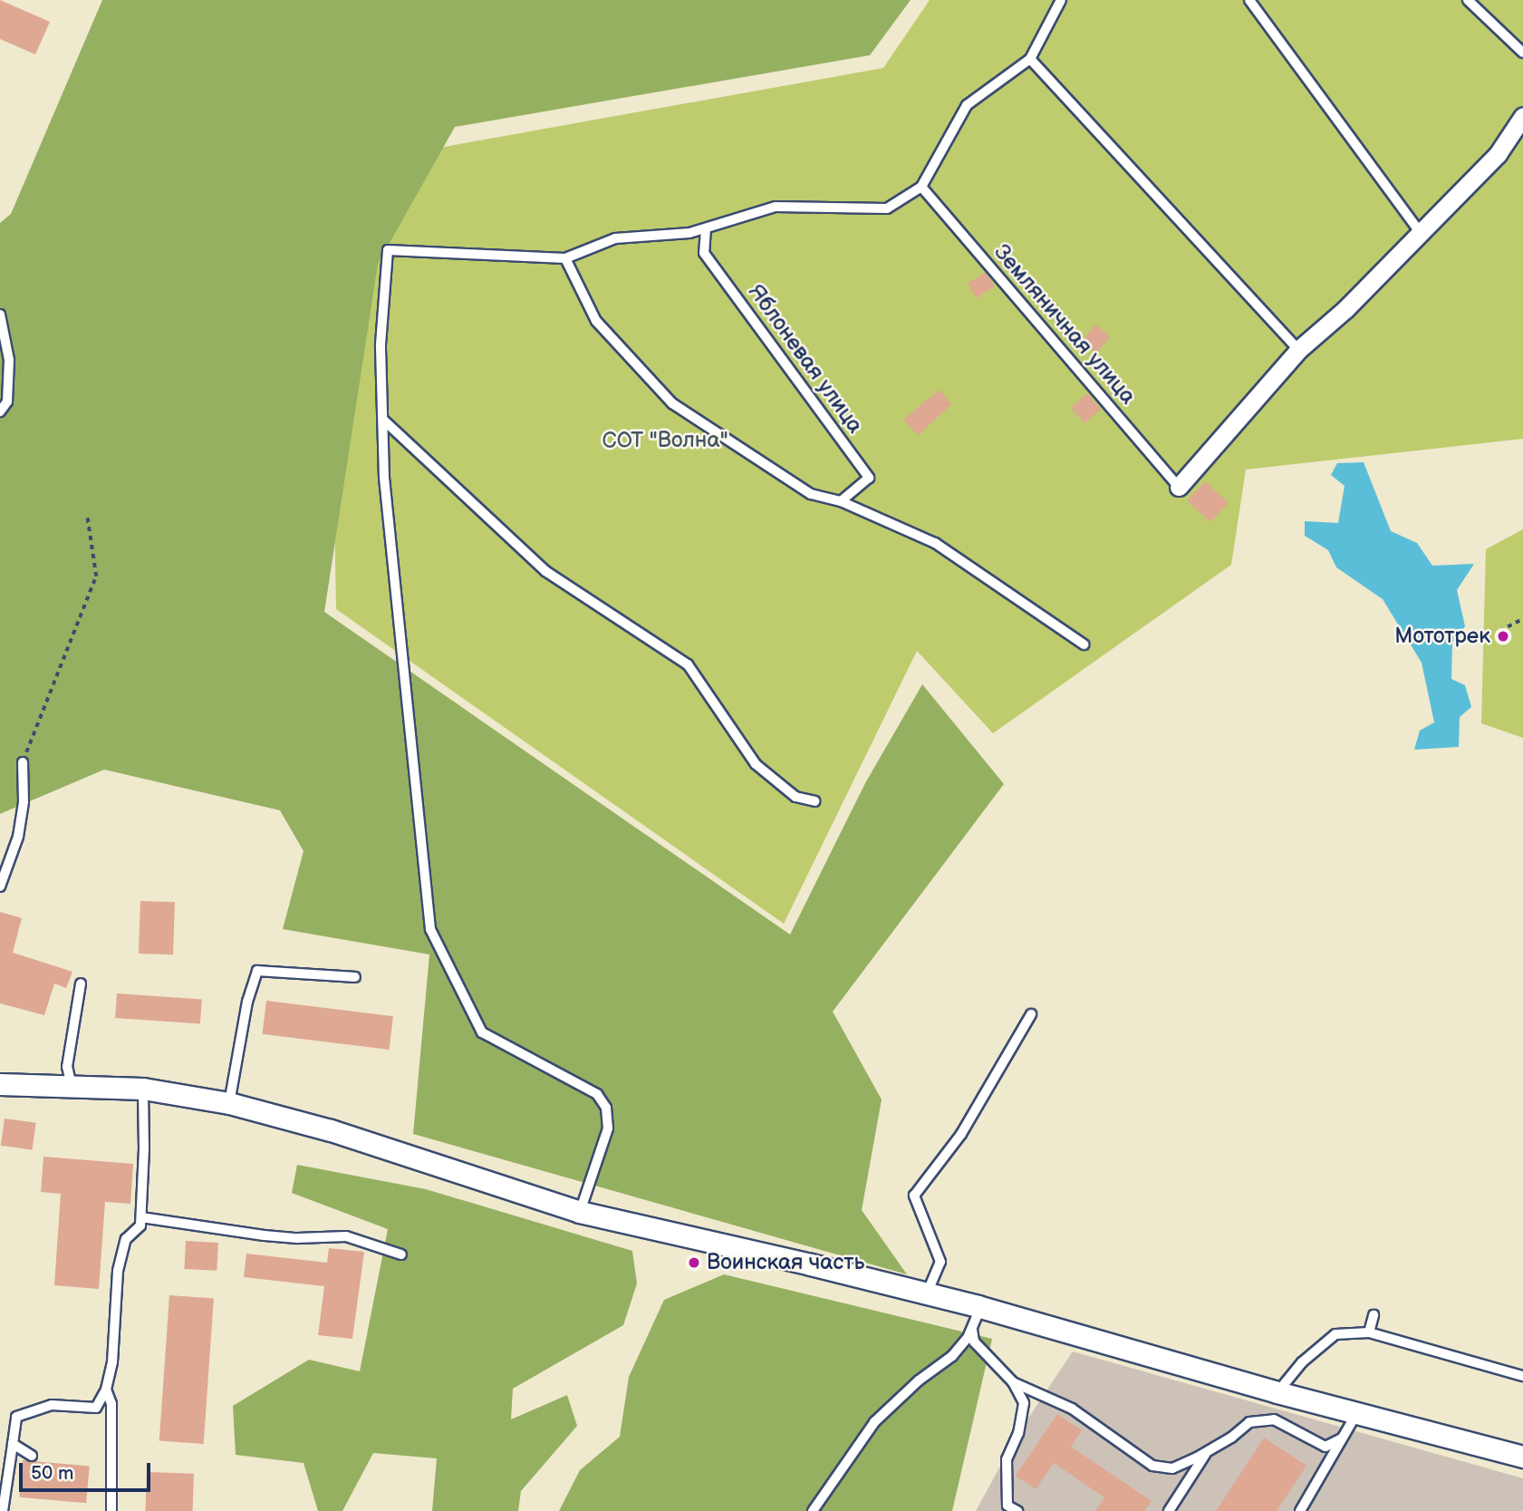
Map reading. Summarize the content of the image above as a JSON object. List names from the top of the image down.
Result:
{
  "streets": {
    "lane": ["Земляничная улица", "Яблоневая улица"]
  },
  "parks": ["СОТ \"Волна\""],
  "places": ["Мототрек", "Воинская часть"],
  "scale_bar": "50 m"
}
